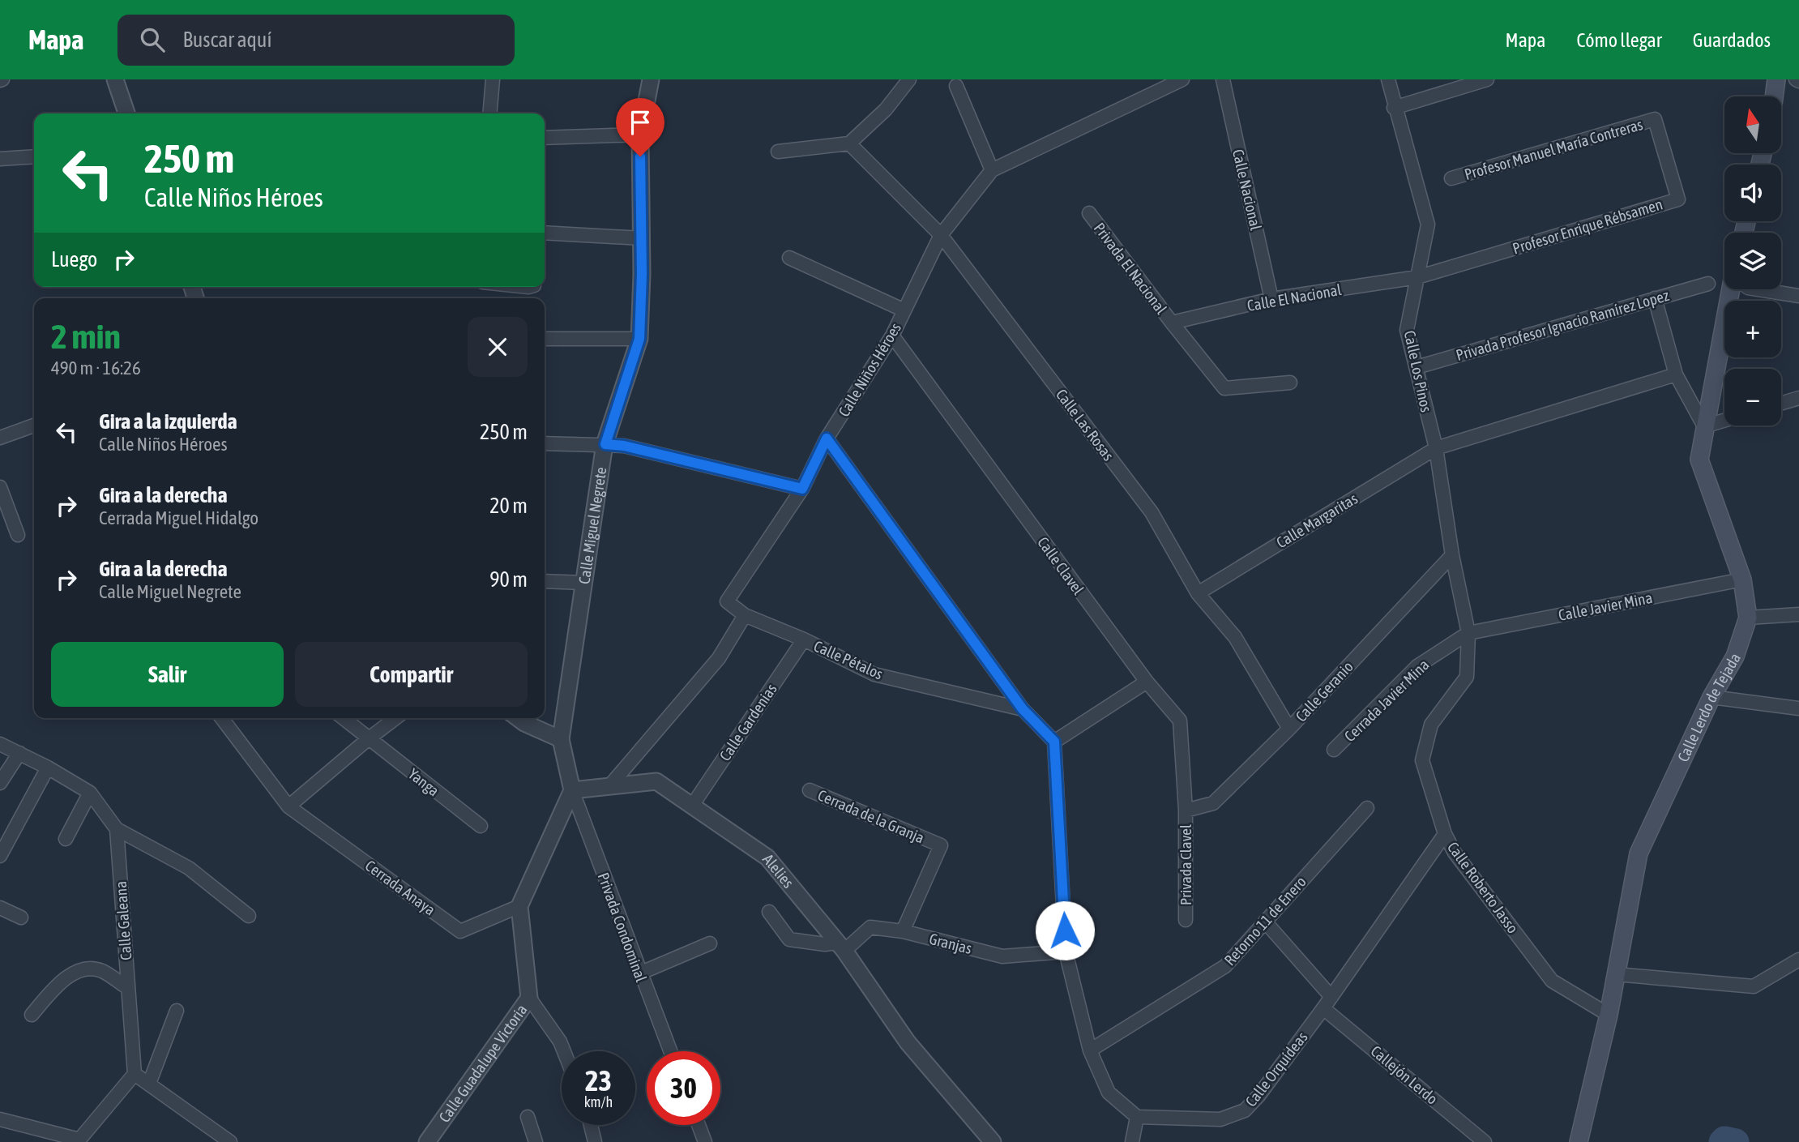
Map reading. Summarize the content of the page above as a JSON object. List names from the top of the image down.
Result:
{
  "streets": {
    "main road": ["Calle Lerdo de Tejada"],
    "street": [
      "Profesor Manuel María Contreras",
      "Calle Nacional",
      "Profesor Enrique Rébsamen",
      "Privada El Nacional",
      "Calle El Nacional",
      "Privada Profesor Ignacio Ramírez Lopez",
      "Calle Niños Héroes",
      "Calle Los Pinos",
      "Calle Las Rosas",
      "Calle Margaritas",
      "Calle Miguel Negrete",
      "Calle Clavel",
      "Calle Javier Mina",
      "Calle Pétalos",
      "Calle Geranio",
      "Cerrada Javier Mina",
      "Calle Gardenias",
      "Yanga",
      "Cerrada de la Granja",
      "Privada Clavel",
      "Alelies",
      "Cerrada Anaya",
      "Calle Roberto Jasso",
      "Calle Galeana",
      "Retorno 11 de Enero",
      "Privada Condominal",
      "Granjas",
      "Calle Guadalupe Victoria",
      "Calle Orquídeas",
      "Callejón Lerdo"
    ]
  },
  "crossings": [
    ["Profesor Manuel María Contreras", "Profesor Enrique Rébsamen"],
    ["Calle Nacional", "Calle El Nacional"],
    ["Profesor Enrique Rébsamen", "Calle El Nacional"],
    ["Profesor Enrique Rébsamen", "Calle Los Pinos"],
    ["Privada El Nacional", "Calle El Nacional"],
    ["Calle El Nacional", "Calle Los Pinos"],
    ["Privada Profesor Ignacio Ramírez Lopez", "Calle Los Pinos"],
    ["Calle Niños Héroes", "Calle Las Rosas"],
    ["Calle Niños Héroes", "Calle Clavel"],
    ["Calle Niños Héroes", "Calle Pétalos"],
    ["Calle Los Pinos", "Calle Margaritas"],
    ["Calle Los Pinos", "Calle Javier Mina"],
    ["Calle Los Pinos", "Calle Geranio"],
    ["Calle Los Pinos", "Cerrada Javier Mina"],
    ["Calle Los Pinos", "Calle Roberto Jasso"],
    ["Calle Las Rosas", "Calle Margaritas"],
    ["Calle Las Rosas", "Calle Geranio"],
    ["Calle Clavel", "Calle Geranio"],
    ["Calle Clavel", "Privada Clavel"],
    ["Calle Javier Mina", "Cerrada Javier Mina"],
    ["Calle Javier Mina", "Calle Lerdo de Tejada"],
    ["Calle Javier Mina", "Calle Roberto Jasso"],
    ["Calle Pétalos", "Calle Gardenias"],
    ["Calle Geranio", "Privada Clavel"],
    ["Cerrada Javier Mina", "Calle Roberto Jasso"],
    ["Calle Lerdo de Tejada", "Calle Roberto Jasso"],
    ["Calle Gardenias", "Alelies"],
    ["Cerrada de la Granja", "Granjas"],
    ["Alelies", "Privada Condominal"],
    ["Alelies", "Granjas"],
    ["Cerrada Anaya", "Calle Guadalupe Victoria"],
    ["Calle Roberto Jasso", "Calle Orquídeas"],
    ["Calle Orquídeas", "Callejón Lerdo"]
  ],
  "north": "top",
  "page": {
    "header": "Mapa",
    "search": "Buscar aquí",
    "nav": ["Mapa", "Cómo llegar", "Guardados"],
    "map_buttons": ["+", "−"],
    "turn": ["250 m", "Calle Niños Héroes"],
    "then": "Luego",
    "heading": ["2 min", "490 m · 16:26"],
    "list": [
      {
        "name": "Gira a la izquierda",
        "note": "Calle Niños Héroes",
        "value": "250 m"
      },
      {
        "name": "Gira a la derecha",
        "note": "Cerrada Miguel Hidalgo",
        "value": "20 m"
      },
      {
        "name": "Gira a la derecha",
        "note": "Calle Miguel Negrete",
        "value": "90 m"
      }
    ],
    "buttons": ["Salir", "Compartir"],
    "speed": "23 km/h",
    "limit": "30"
  }
}
